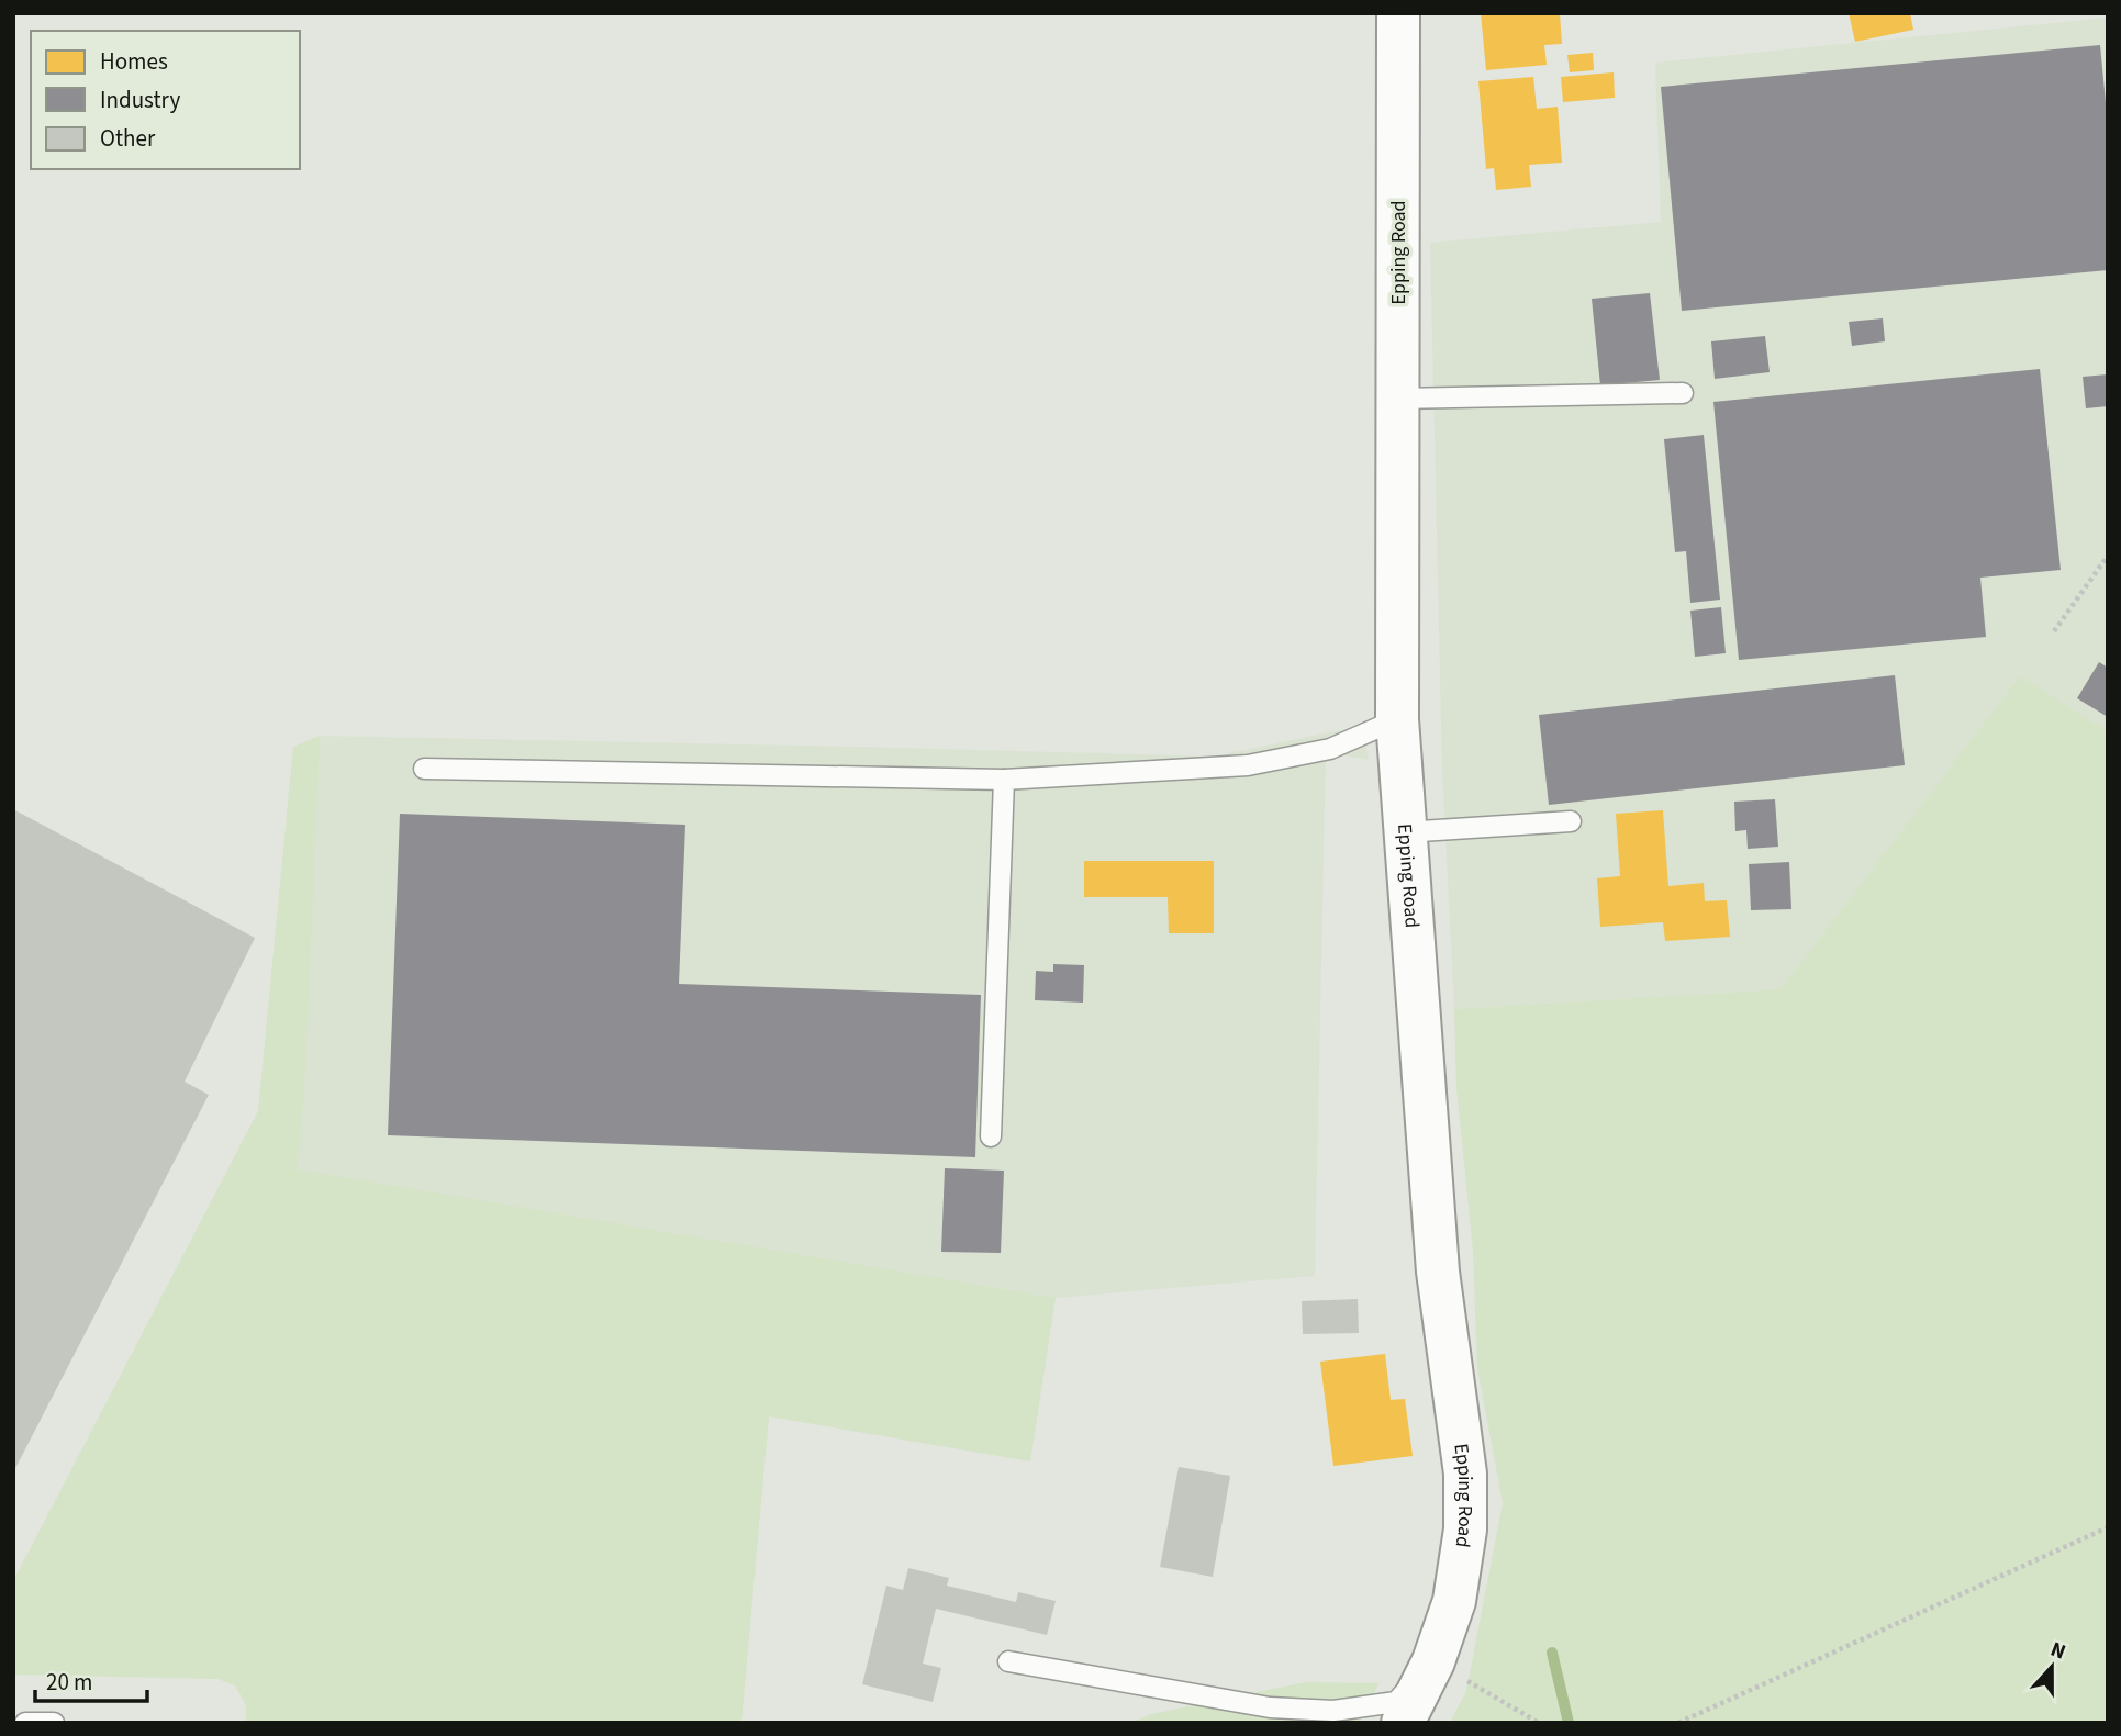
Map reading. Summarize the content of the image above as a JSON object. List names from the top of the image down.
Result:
{
  "streets": {
    "main road": ["Epping Road"]
  },
  "legend": ["Homes", "Industry", "Other"],
  "scale_bar": "20 m",
  "north": "top"
}
